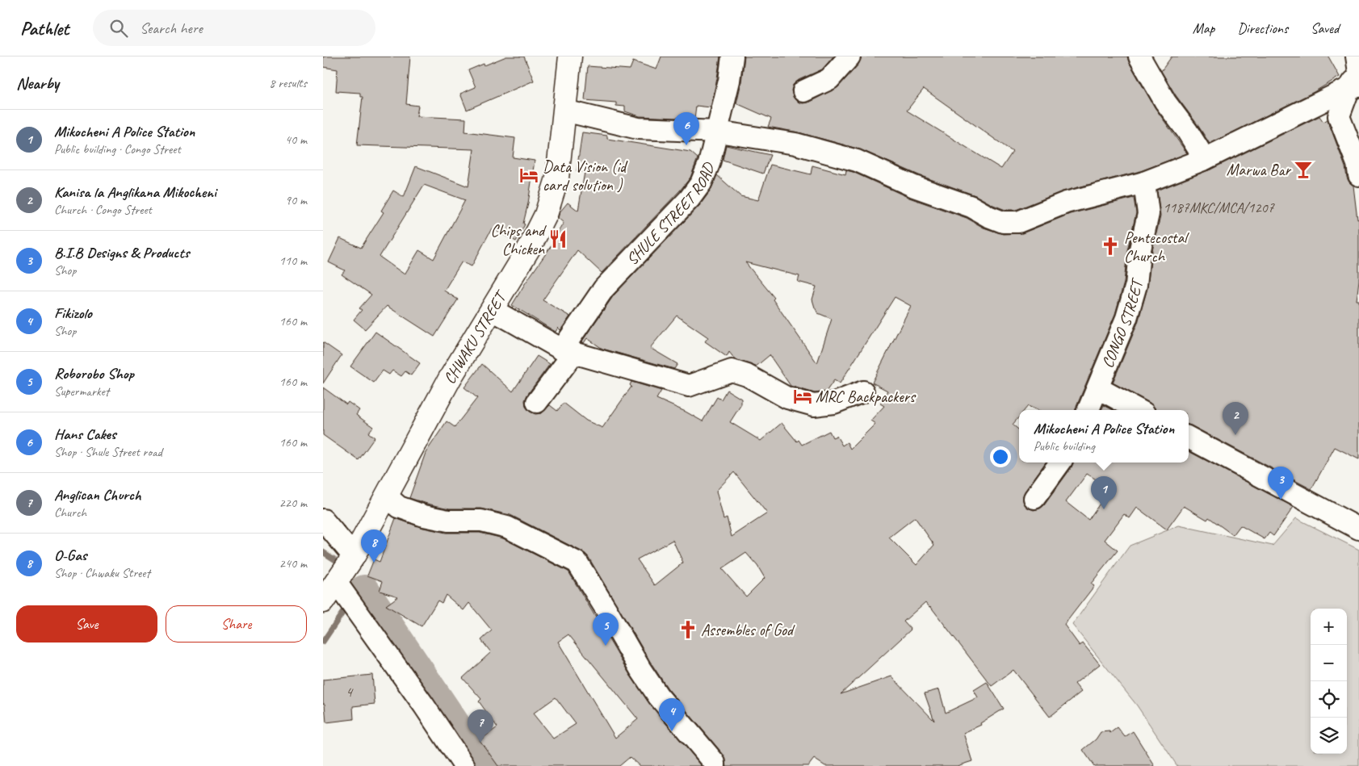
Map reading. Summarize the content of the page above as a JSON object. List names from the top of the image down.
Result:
{
  "streets": {
    "main road": ["CHWAKU STREET"],
    "street": ["SHULE STREET ROAD", "CONGO STREET"]
  },
  "places": {
    "bar": ["Marwa Bar"],
    "hotel": ["Data Vision (id card solution )", "MRC Backpackers"],
    "restaurant": ["Chips and Chicken"],
    "church": ["Pentecostal Church", "Assembles of God"]
  },
  "house_numbers": ["1187MKC/MCA/1207", "4"],
  "page": {
    "header": "Pathlet",
    "search": "Search here",
    "nav": ["Map", "Directions", "Saved"],
    "heading": ["Nearby", "8 results"],
    "list": [
      {
        "mark": "1",
        "name": "Mikocheni A Police Station",
        "note": "Public building · Congo Street",
        "value": "40 m"
      },
      {
        "mark": "2",
        "name": "Kanisa la Anglikana Mikocheni",
        "note": "Church · Congo Street",
        "value": "90 m"
      },
      {
        "mark": "3",
        "name": "B.I.B Designs & Products",
        "note": "Shop",
        "value": "110 m"
      },
      {
        "mark": "4",
        "name": "Fikizolo",
        "note": "Shop",
        "value": "160 m"
      },
      {
        "mark": "5",
        "name": "Roborobo Shop",
        "note": "Supermarket",
        "value": "160 m"
      },
      {
        "mark": "6",
        "name": "Hans Cakes",
        "note": "Shop · Shule Street road",
        "value": "160 m"
      },
      {
        "mark": "7",
        "name": "Anglican Church",
        "note": "Church",
        "value": "220 m"
      },
      {
        "mark": "8",
        "name": "O-Gas",
        "note": "Shop · Chwaku Street",
        "value": "240 m"
      }
    ],
    "pins": [
      "6",
      "2",
      "3",
      "1",
      "8",
      "5",
      "4",
      "7"
    ],
    "popup": ["Mikocheni A Police Station", "Public building"],
    "buttons": ["Save", "Share"],
    "map_buttons": ["+", "−"]
  }
}
